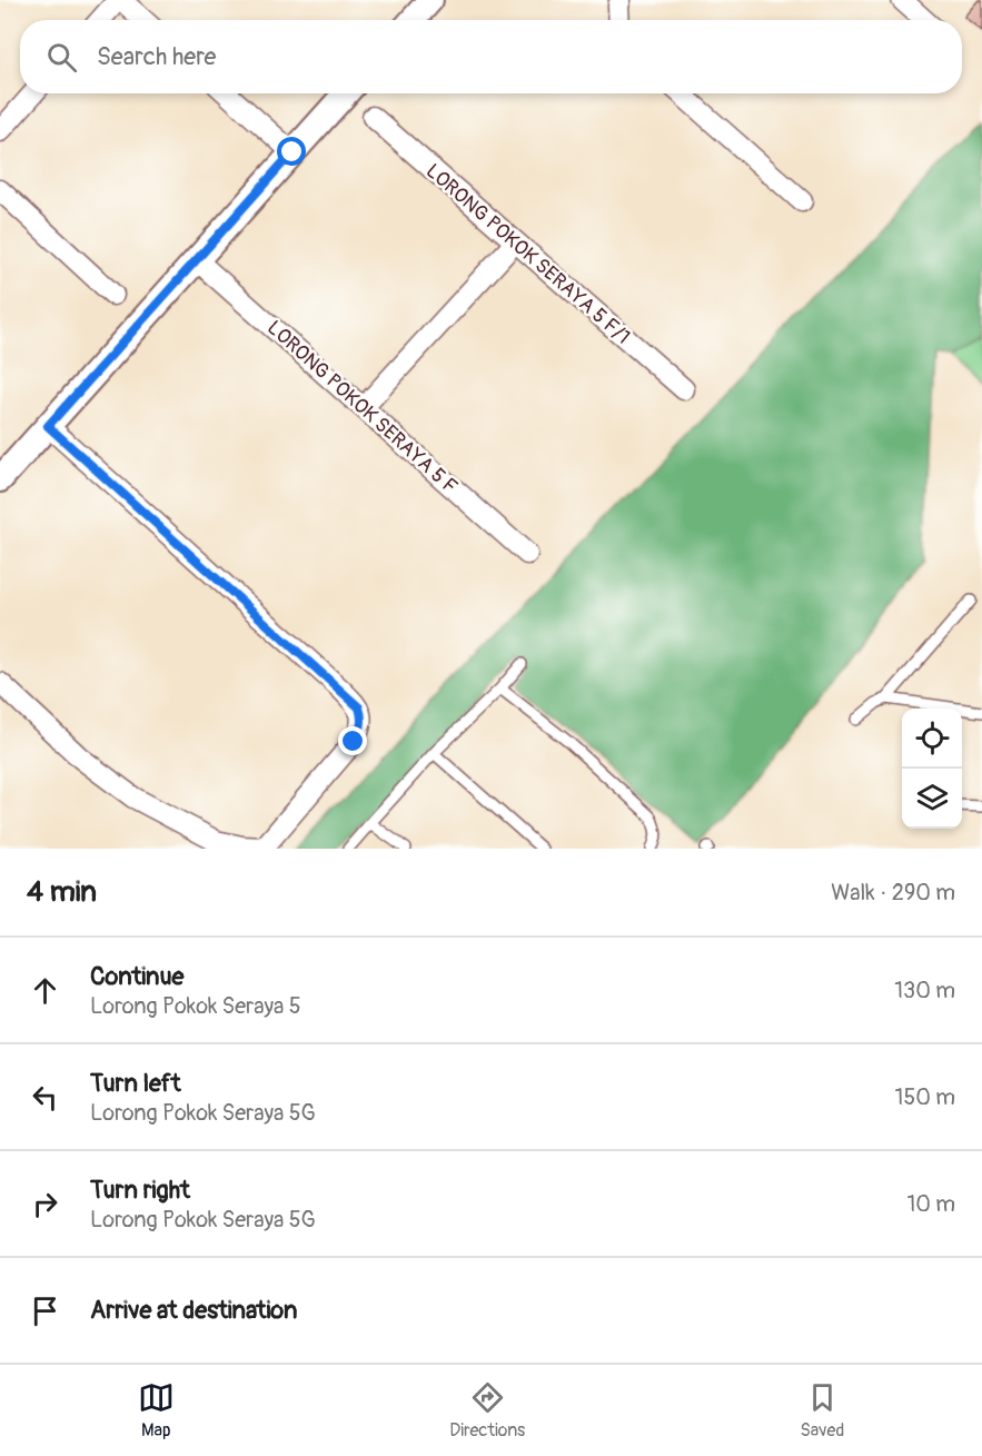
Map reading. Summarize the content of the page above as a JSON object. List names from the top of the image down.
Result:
{
  "streets": {
    "street": ["LORONG POKOK SERAYA 5 F/1", "LORONG POKOK SERAYA 5 F"]
  },
  "page": {
    "search": "Search here",
    "heading": ["4 min", "Walk · 290 m"],
    "list": [
      ["Continue", "Lorong Pokok Seraya 5", "130 m"],
      ["Turn left", "Lorong Pokok Seraya 5G", "150 m"],
      ["Turn right", "Lorong Pokok Seraya 5G", "10 m"],
      "Arrive at destination"
    ],
    "nav": ["Map", "Directions", "Saved"]
  }
}
